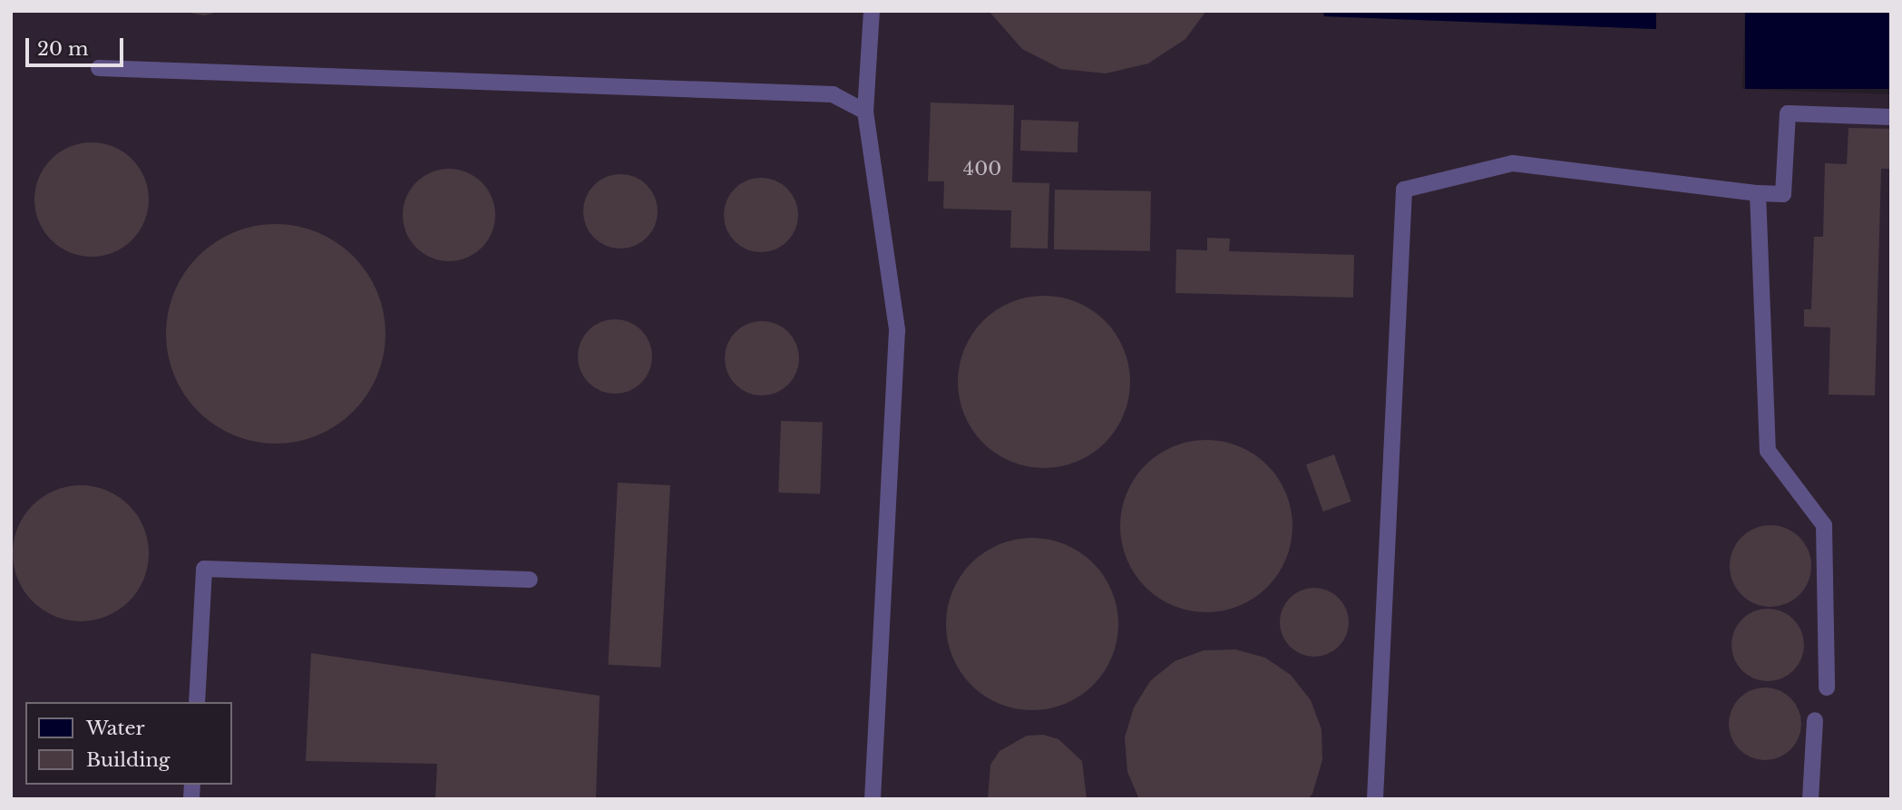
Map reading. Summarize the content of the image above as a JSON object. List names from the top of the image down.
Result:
{
  "house_numbers": ["400"],
  "legend": ["Water", "Building"],
  "scale_bar": "20 m"
}
